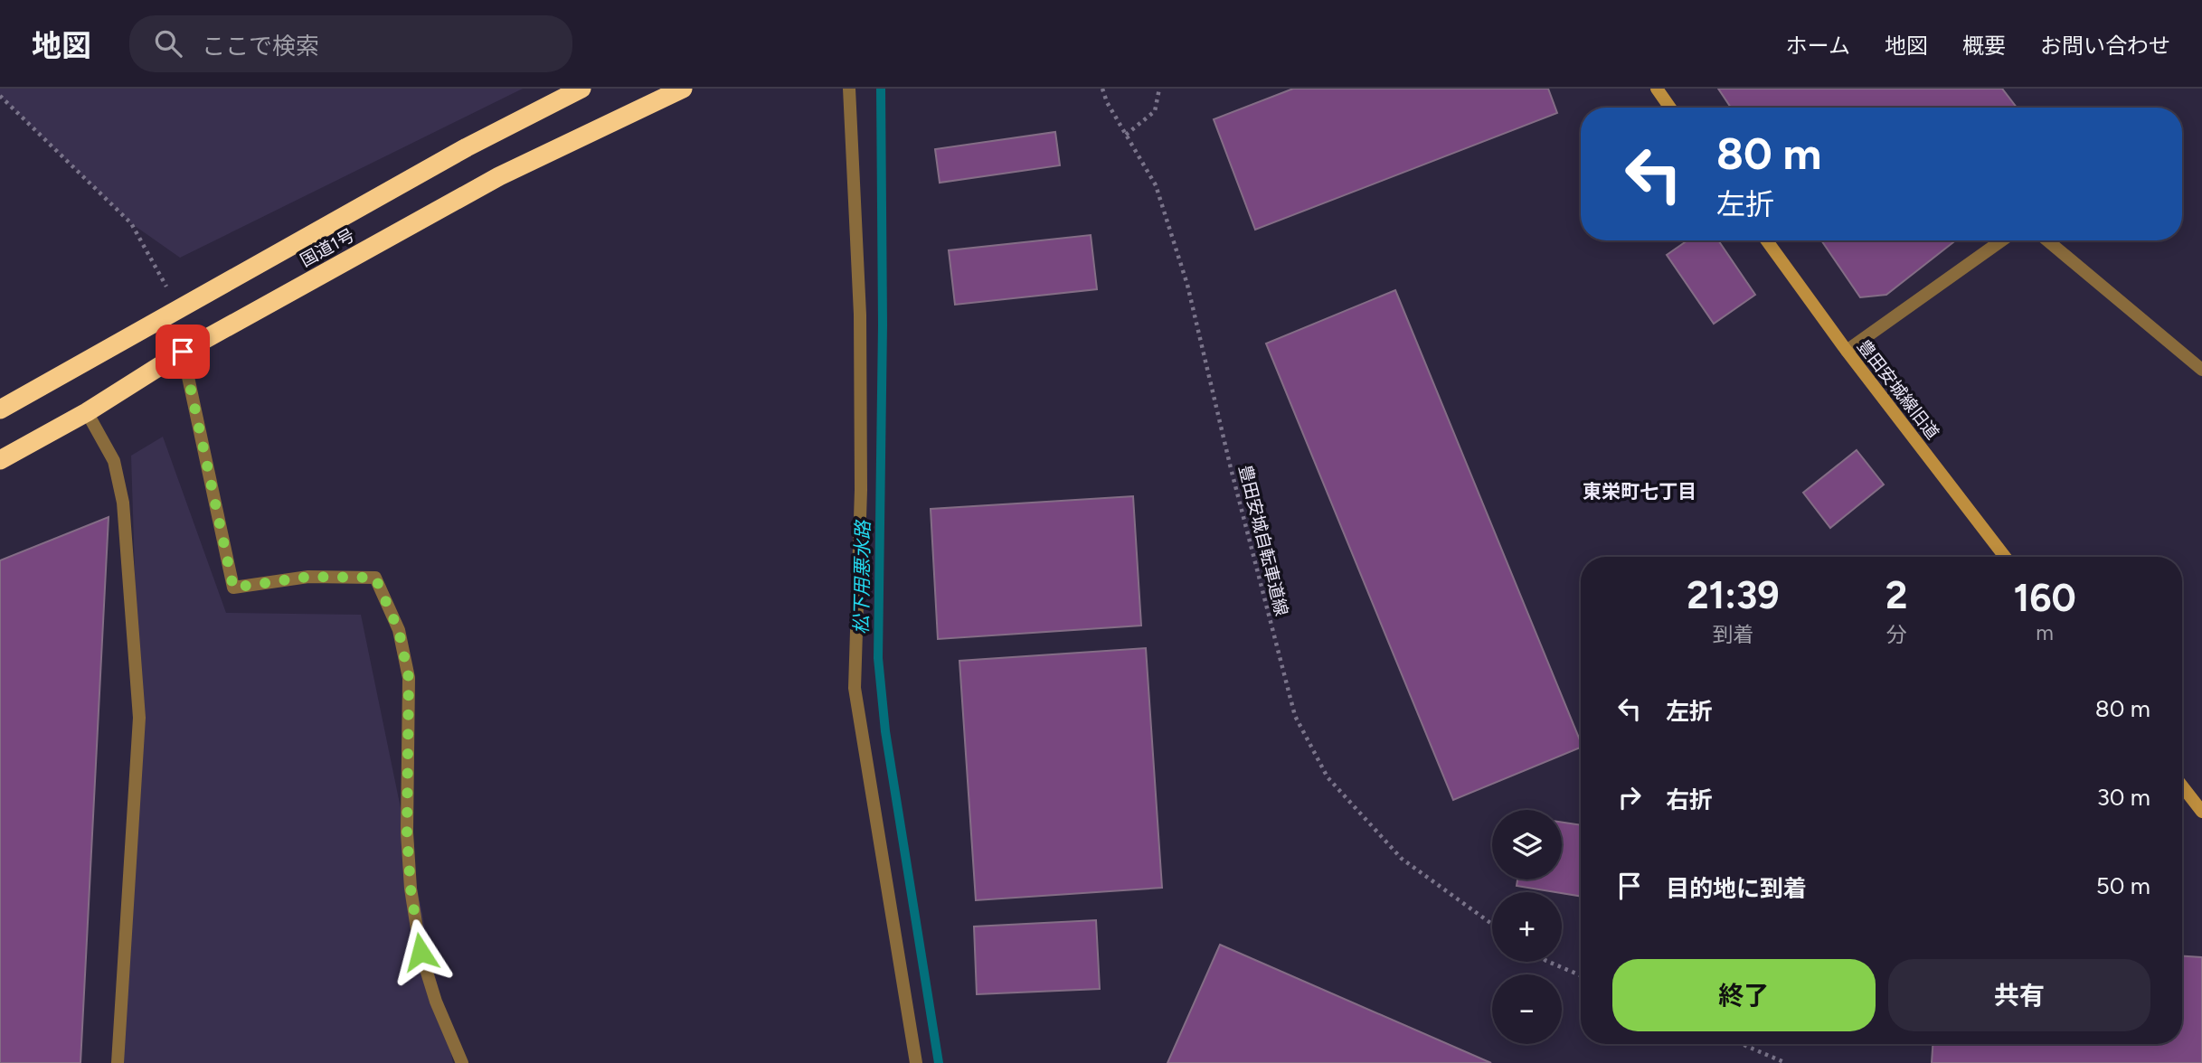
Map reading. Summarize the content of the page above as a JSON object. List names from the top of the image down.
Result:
{
  "streets": {
    "highway": ["国道1号"],
    "street": ["豊田安城線旧道"],
    "path": ["豊田安城自転車道線"]
  },
  "districts": ["東栄町七丁目"],
  "water": ["松下用悪水路"],
  "page": {
    "header": "地図",
    "search": "ここで検索",
    "nav": [
      "ホーム",
      "地図",
      "概要",
      "お問い合わせ"
    ],
    "turn": ["80 m", "左折"],
    "eta": [
      "21:39",
      "到着",
      "2",
      "分",
      "160",
      "m"
    ],
    "list": [
      {
        "name": "左折",
        "value": "80 m"
      },
      {
        "name": "右折",
        "value": "30 m"
      },
      {
        "name": "目的地に到着",
        "value": "50 m"
      }
    ],
    "map_buttons": ["+", "−"],
    "buttons": ["終了", "共有"]
  }
}
